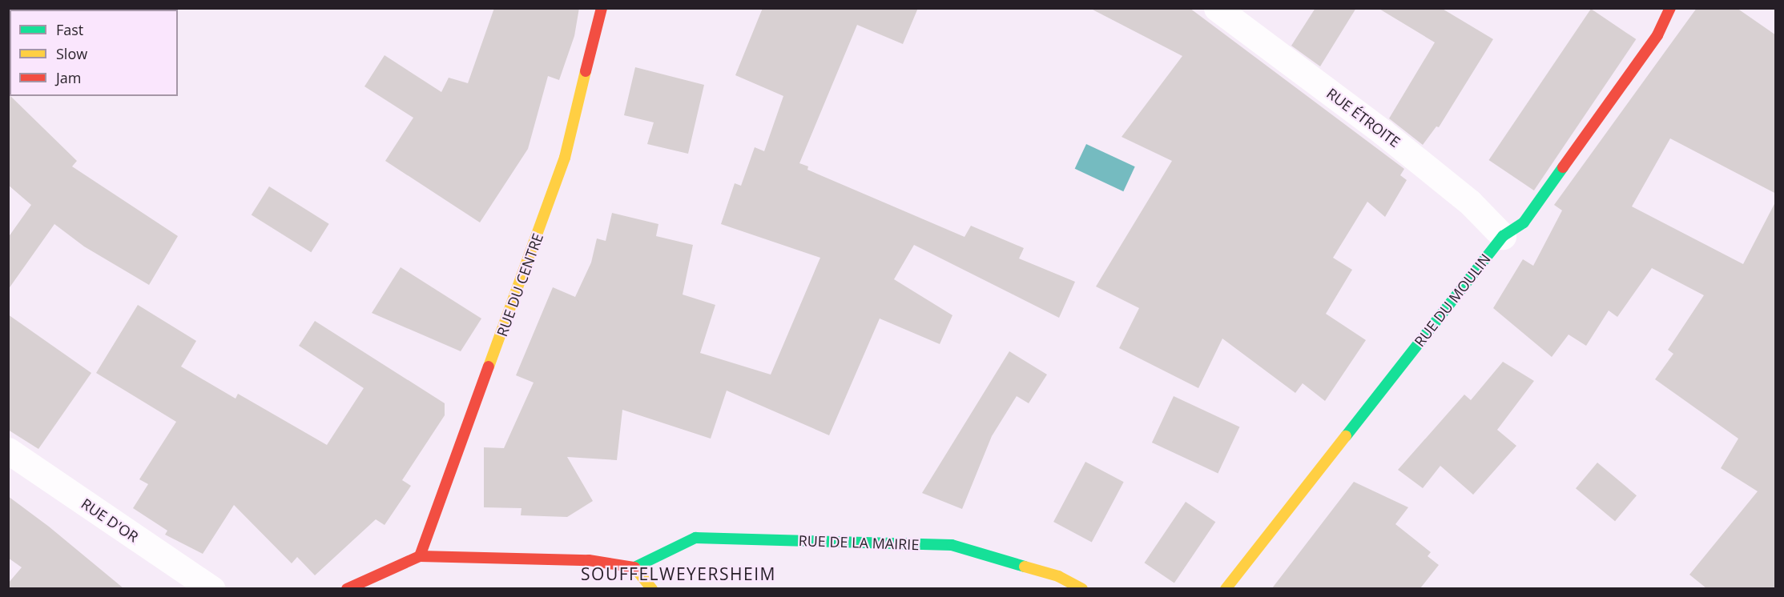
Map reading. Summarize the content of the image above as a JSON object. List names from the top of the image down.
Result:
{
  "streets": {
    "street": [
      "RUE ÉTROITE",
      "RUE DU CENTRE",
      "RUE DU MOULIN",
      "RUE D'OR",
      "RUE DE LA MAIRIE"
    ]
  },
  "crossings": [
    ["RUE ÉTROITE", "RUE DU MOULIN"]
  ],
  "districts": ["SOUFFELWEYERSHEIM"],
  "legend": ["Fast", "Slow", "Jam"]
}
